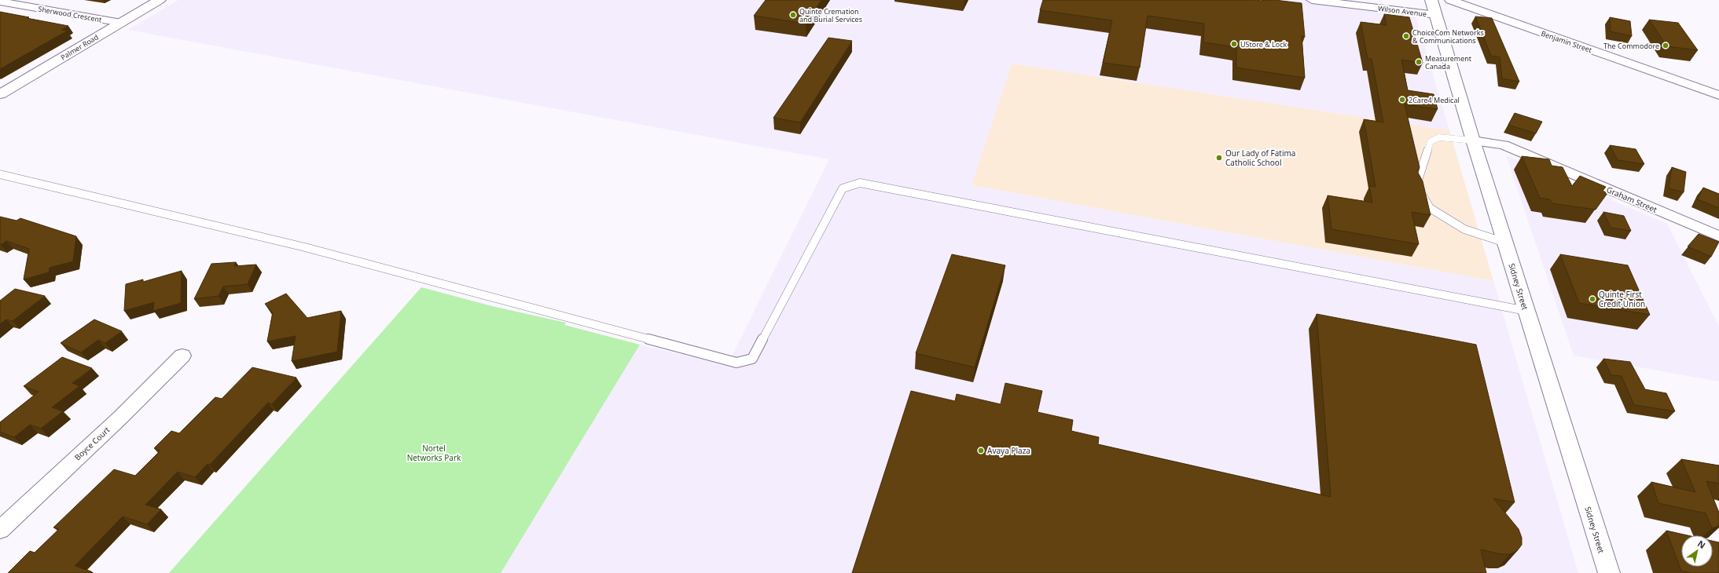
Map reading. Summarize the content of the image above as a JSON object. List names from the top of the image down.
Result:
{
  "streets": {
    "main road": ["Palmer Road", "Sidney Street"],
    "street": [
      "Wilson Avenue",
      "Sherwood Crescent",
      "Benjamin Street",
      "Graham Street",
      "Boyce Court"
    ]
  },
  "crossings": [
    ["Wilson Avenue", "Sidney Street"],
    ["Sherwood Crescent", "Palmer Road"],
    ["Graham Street", "Sidney Street"]
  ],
  "parks": ["Nortel Networks Park"],
  "places": [
    "Quinte Cremation and Burial Services",
    "ChoiceCom Networks & Communications",
    "UStore & Lock",
    "The Commodore",
    "Measurement Canada",
    "2Care4 Medical",
    "Our Lady of Fatima Catholic School",
    "Quinte First Credit Union",
    "Avaya Plaza"
  ],
  "north": "top right"
}
